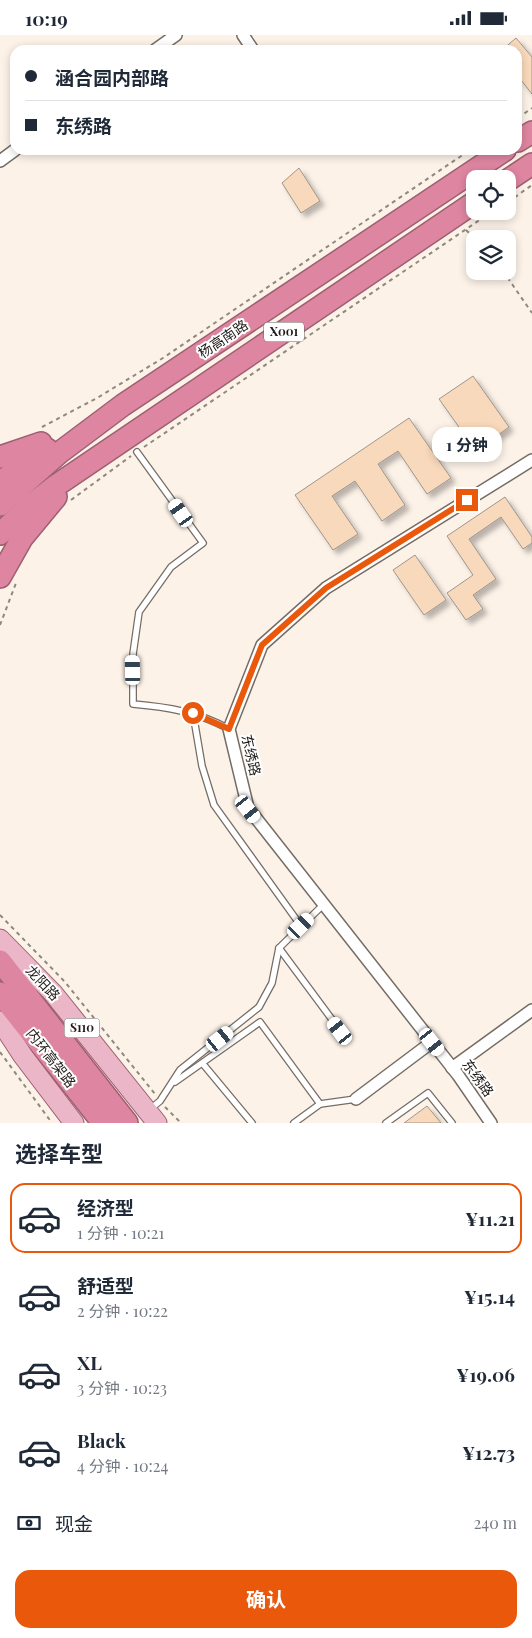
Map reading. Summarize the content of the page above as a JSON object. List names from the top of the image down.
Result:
{
  "streets": {
    "highway": ["X001", "杨高南路", "内环高架路"],
    "main road": ["龙阳路", "S110"],
    "street": ["东绣路"]
  },
  "page": {
    "status": "10:19",
    "banner": ["涵合园内部路", "东绣路"],
    "bubble": "1 分钟",
    "heading": "选择车型",
    "list": [
      {
        "name": "经济型",
        "note": "1 分钟 · 10:21",
        "value": "¥11.21"
      },
      {
        "name": "舒适型",
        "note": "2 分钟 · 10:22",
        "value": "¥15.14"
      },
      {
        "name": "XL",
        "note": "3 分钟 · 10:23",
        "value": "¥19.06"
      },
      {
        "name": "Black",
        "note": "4 分钟 · 10:24",
        "value": "¥12.73"
      }
    ],
    "pay": ["现金", "240 m"],
    "buttons": "确认"
  }
}
